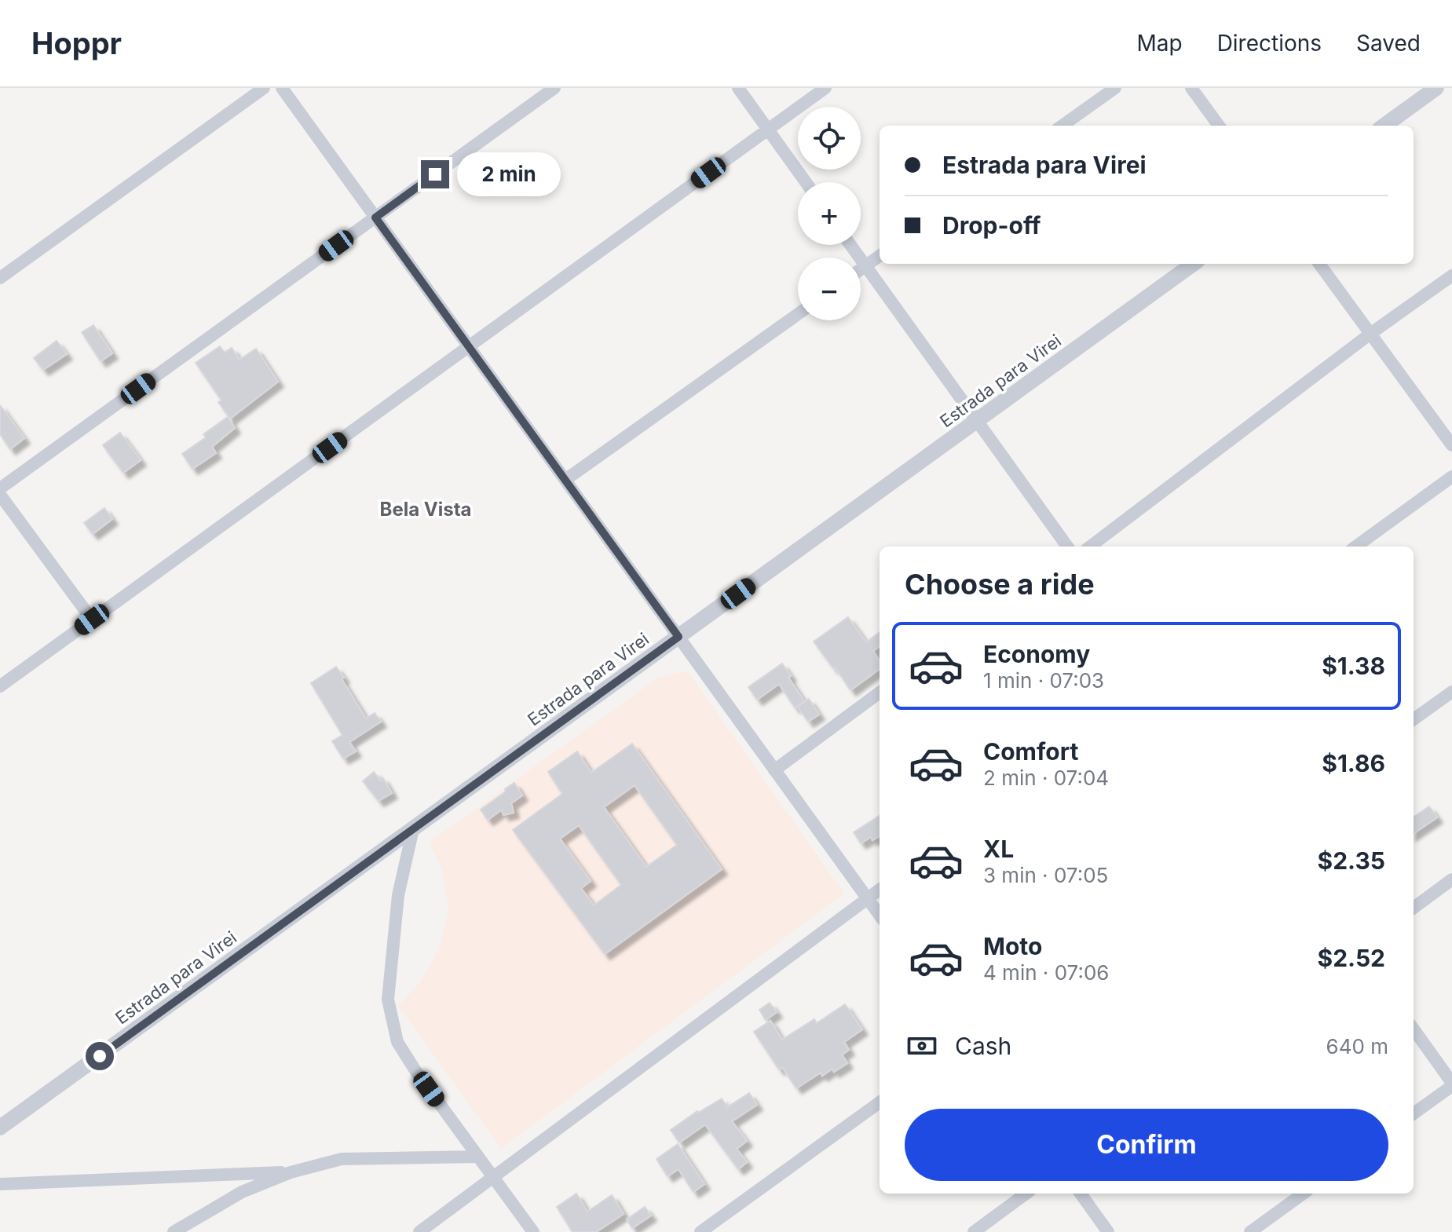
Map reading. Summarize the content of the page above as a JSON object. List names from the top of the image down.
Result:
{
  "streets": {
    "street": ["Estrada para Virei"]
  },
  "districts": ["Bela Vista"],
  "page": {
    "header": "Hoppr",
    "nav": ["Map", "Directions", "Saved"],
    "map_buttons": ["+", "−"],
    "banner": ["Estrada para Virei", "Drop-off"],
    "bubble": "2 min",
    "heading": "Choose a ride",
    "list": [
      {
        "name": "Economy",
        "note": "1 min · 07:03",
        "value": "$1.38"
      },
      {
        "name": "Comfort",
        "note": "2 min · 07:04",
        "value": "$1.86"
      },
      {
        "name": "XL",
        "note": "3 min · 07:05",
        "value": "$2.35"
      },
      {
        "name": "Moto",
        "note": "4 min · 07:06",
        "value": "$2.52"
      }
    ],
    "pay": ["Cash", "640 m"],
    "buttons": "Confirm"
  }
}
